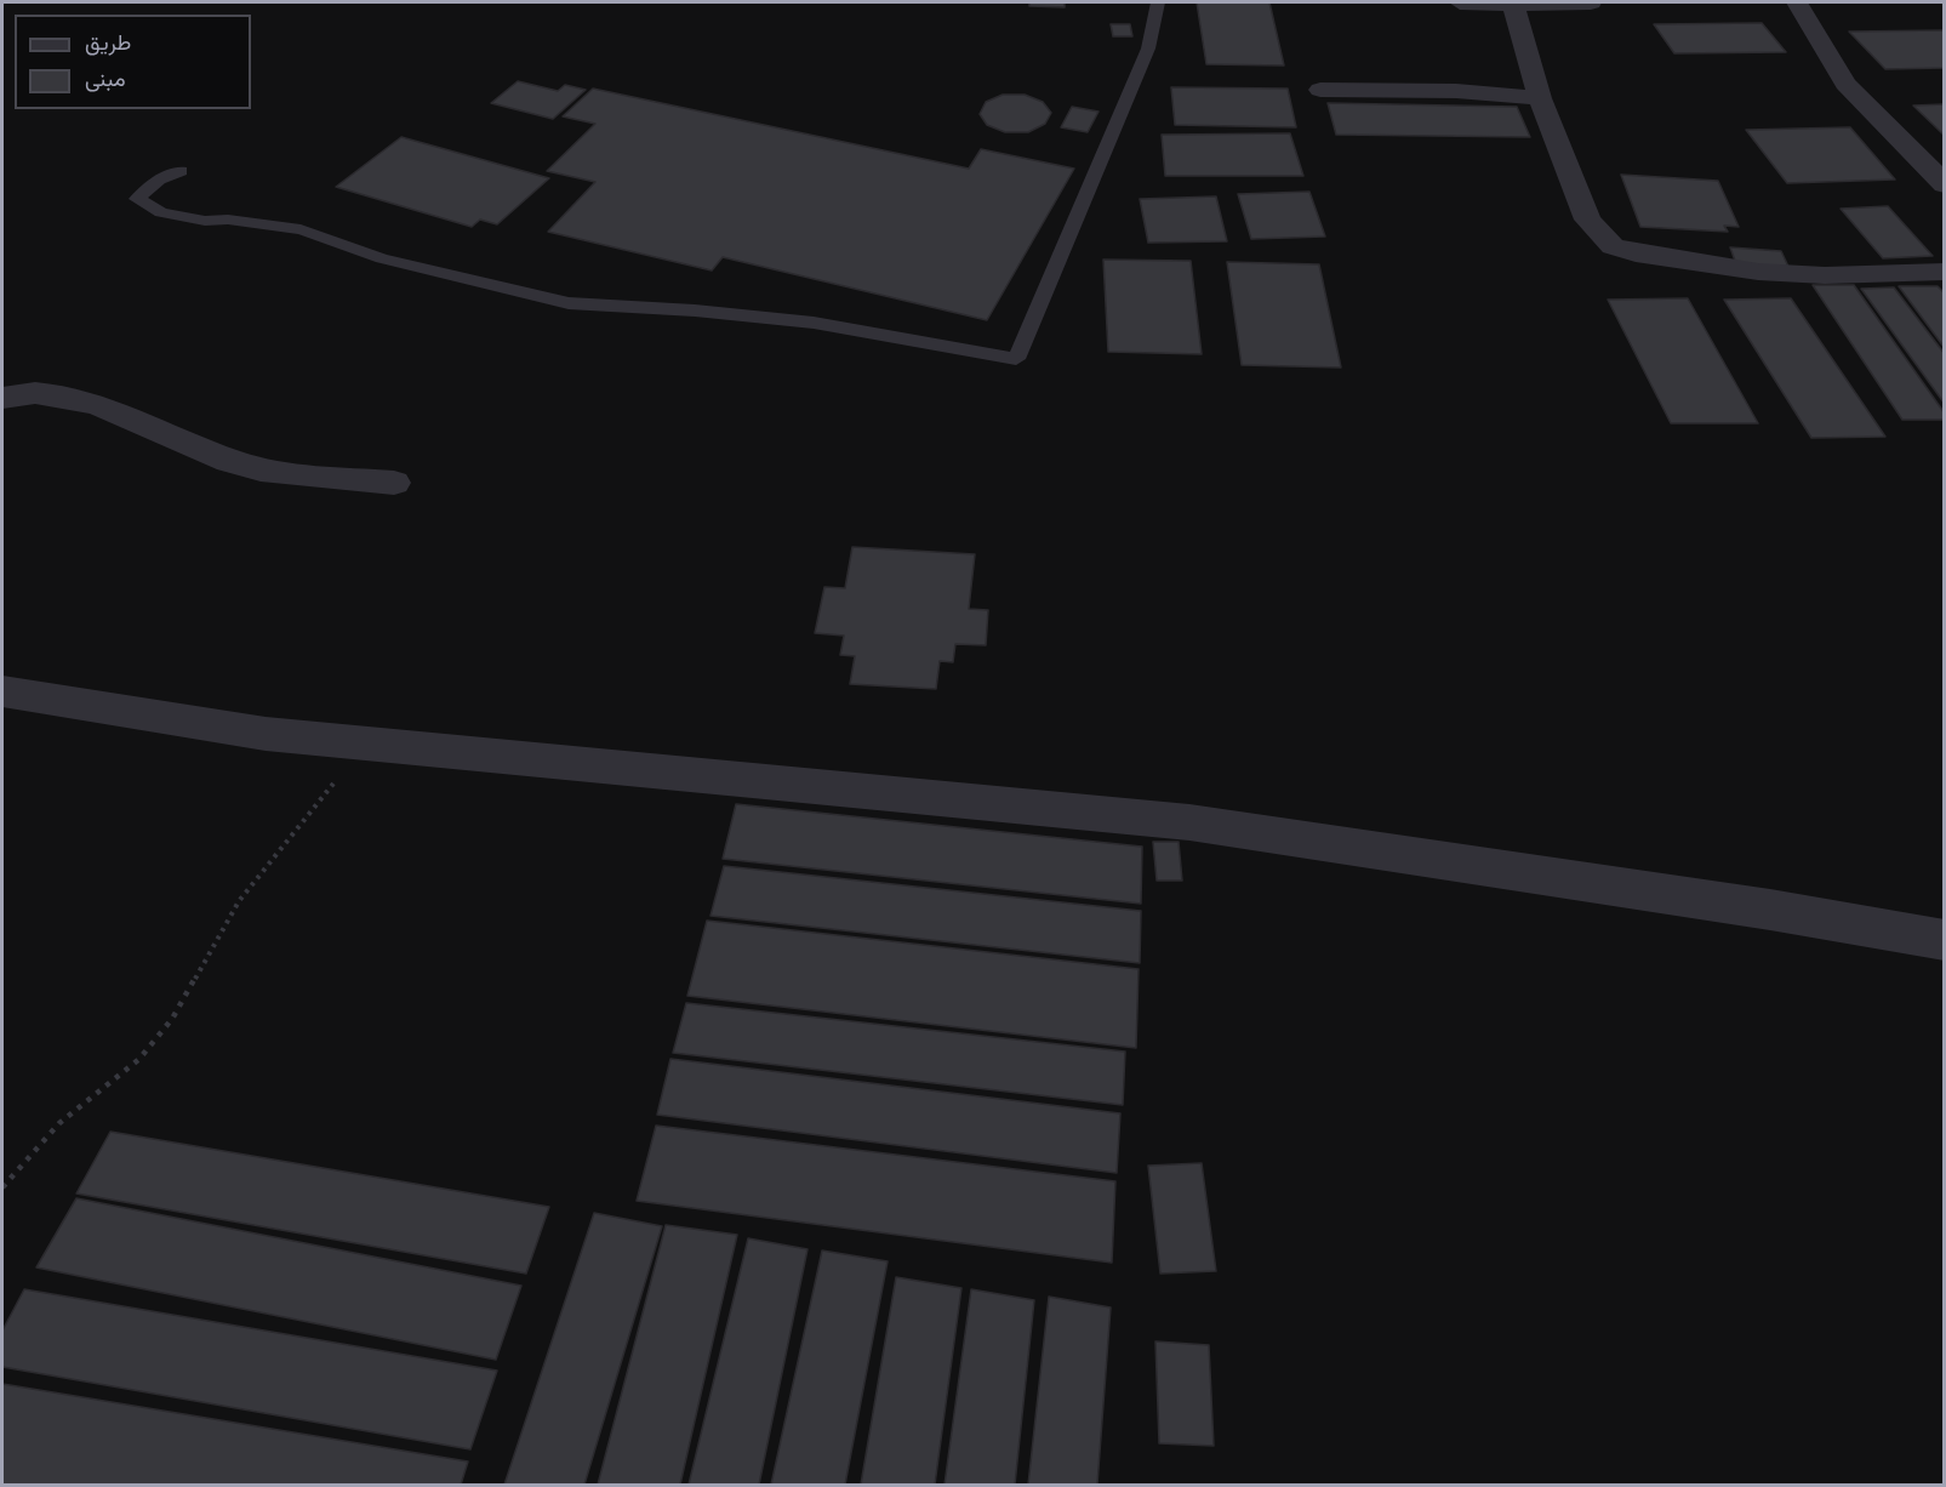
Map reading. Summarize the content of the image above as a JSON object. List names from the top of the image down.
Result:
{
  "legend": ["طريق", "مبنى"]
}
